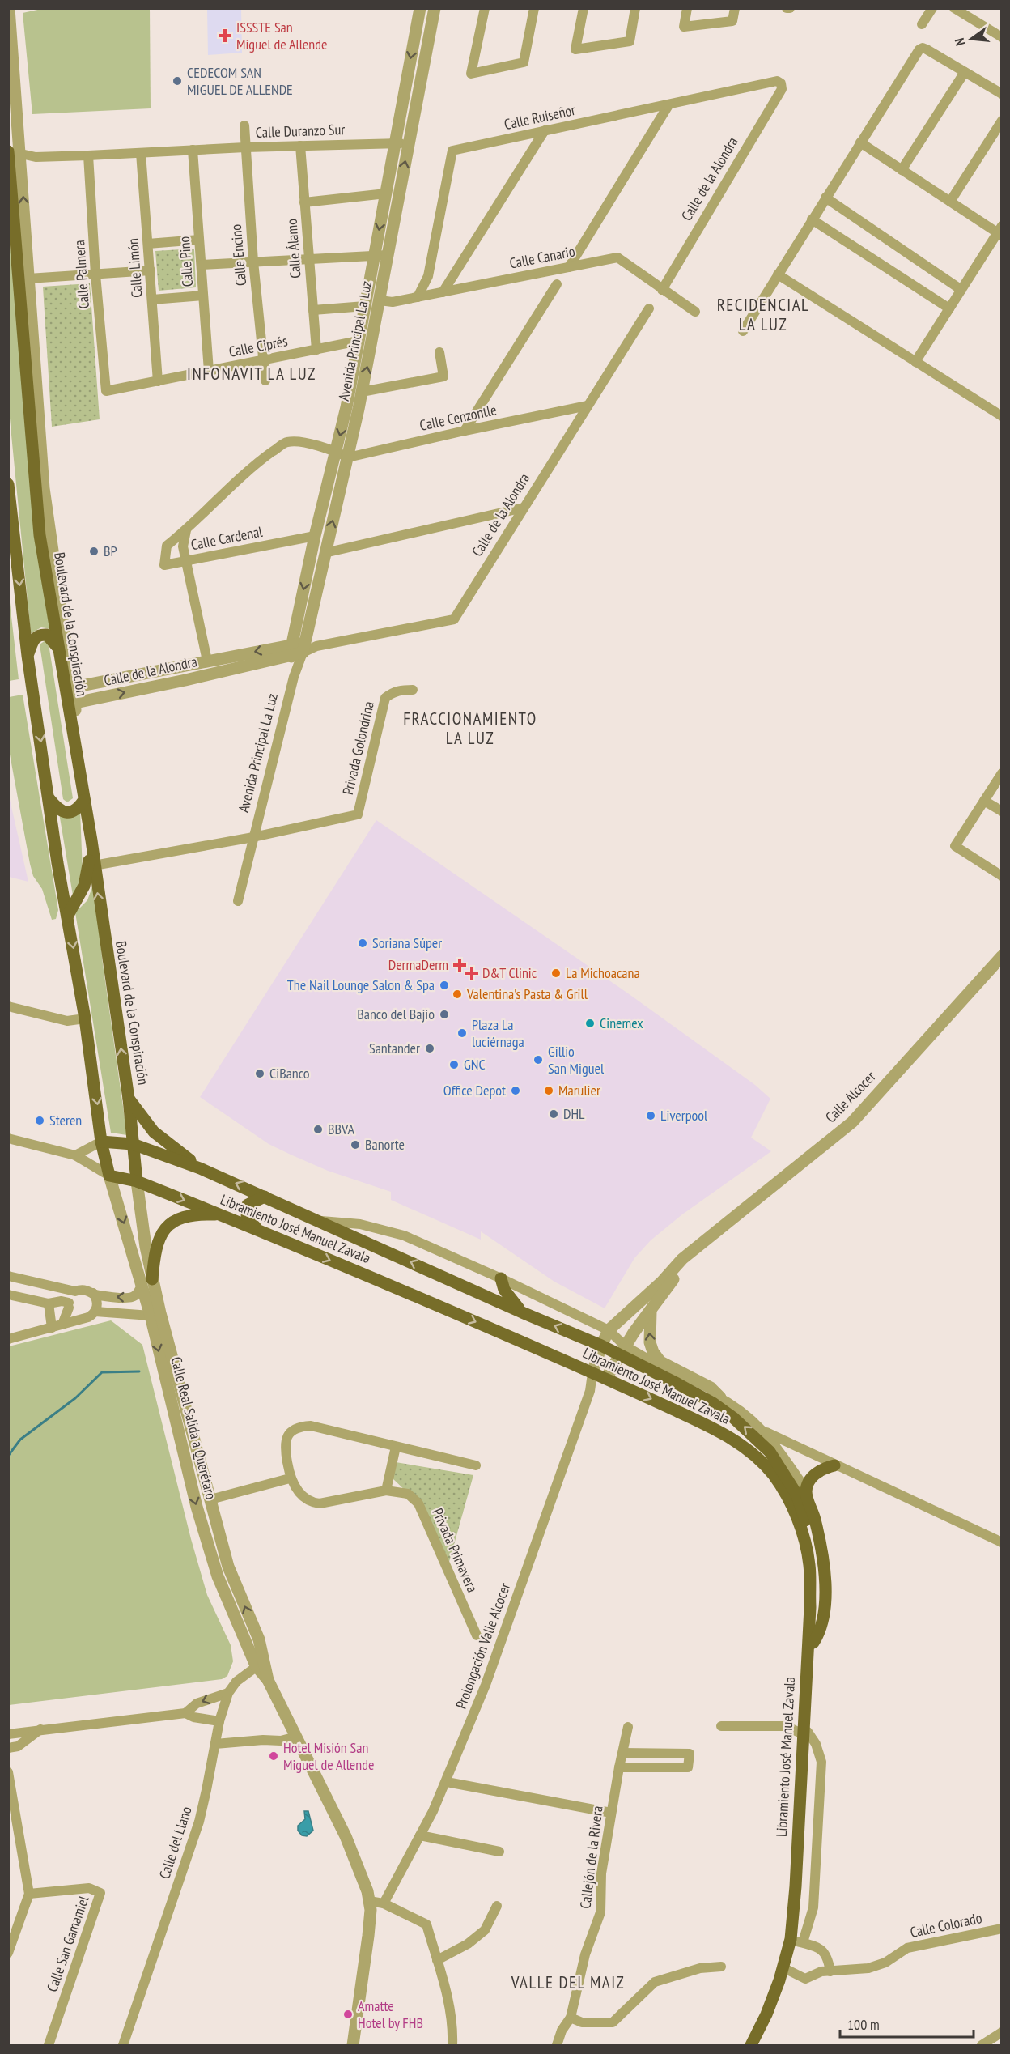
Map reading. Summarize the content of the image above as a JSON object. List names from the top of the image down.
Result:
{
  "streets": {
    "main road": ["Boulevard de la Conspiración", "Libramiento José Manuel Zavala"],
    "street": [
      "Calle Ruiseñor",
      "Calle Duranzo Sur",
      "Calle de la Alondra",
      "Calle Álamo",
      "Calle Encino",
      "Calle Canario",
      "Calle Pino",
      "Calle Limón",
      "Calle Palmera",
      "Avenida Principal La Luz",
      "Calle Ciprés",
      "Calle Cenzontle",
      "Calle Cardenal",
      "Privada Golondrina",
      "Calle Alcocer",
      "Calle Real Salida a Querétaro",
      "Privada Primavera",
      "Prolongación Valle Alcocer",
      "Calle del Llano",
      "Callejón de la Rivera",
      "Calle Colorado",
      "Calle San Gamamiel"
    ]
  },
  "crossings": [
    ["Calle Ruiseñor", "Calle de la Alondra"],
    ["Calle Ruiseñor", "Calle Canario"],
    ["Calle Duranzo Sur", "Calle Álamo"],
    ["Calle Duranzo Sur", "Calle Encino"],
    ["Calle Duranzo Sur", "Calle Pino"],
    ["Calle Duranzo Sur", "Calle Limón"],
    ["Calle Duranzo Sur", "Calle Palmera"],
    ["Calle Duranzo Sur", "Avenida Principal La Luz"],
    ["Calle Duranzo Sur", "Boulevard de la Conspiración"],
    ["Calle de la Alondra", "Calle Canario"],
    ["Calle de la Alondra", "Avenida Principal La Luz"],
    ["Calle de la Alondra", "Calle Cenzontle"],
    ["Calle de la Alondra", "Calle Cardenal"],
    ["Calle Álamo", "Calle Ciprés"],
    ["Calle Encino", "Calle Ciprés"],
    ["Calle Canario", "Avenida Principal La Luz"],
    ["Calle Pino", "Calle Ciprés"],
    ["Calle Limón", "Calle Ciprés"],
    ["Calle Palmera", "Calle Ciprés"],
    ["Avenida Principal La Luz", "Calle Ciprés"],
    ["Avenida Principal La Luz", "Calle Cenzontle"],
    ["Avenida Principal La Luz", "Calle Cardenal"],
    ["Avenida Principal La Luz", "Privada Golondrina"],
    ["Boulevard de la Conspiración", "Libramiento José Manuel Zavala"],
    ["Boulevard de la Conspiración", "Calle Real Salida a Querétaro"],
    ["Calle Alcocer", "Libramiento José Manuel Zavala"],
    ["Calle Alcocer", "Prolongación Valle Alcocer"],
    ["Libramiento José Manuel Zavala", "Calle Real Salida a Querétaro"],
    ["Libramiento José Manuel Zavala", "Prolongación Valle Alcocer"],
    ["Libramiento José Manuel Zavala", "Calle Colorado"],
    ["Calle Real Salida a Querétaro", "Calle del Llano"]
  ],
  "districts": [
    "RECIDENCIAL LA LUZ",
    "INFONAVIT LA LUZ",
    "FRACCIONAMIENTO LA LUZ",
    "VALLE DEL MAIZ"
  ],
  "places": {
    "health": ["ISSSTE San Miguel de Allende", "DermaDerm", "D&T Clinic"],
    "other": [
      "CEDECOM SAN MIGUEL DE ALLENDE",
      "BP",
      "Soriana Súper",
      "La Michoacana",
      "The Nail Lounge Salon & Spa",
      "Valentina's Pasta & Grill",
      "Banco del Bajío",
      "Cinemex",
      "Plaza La luciérnaga",
      "Santander",
      "Gillio San Miguel",
      "GNC",
      "CiBanco",
      "Office Depot",
      "Marulier",
      "DHL",
      "Liverpool",
      "Steren",
      "BBVA",
      "Banorte",
      "Hotel Misión San Miguel de Allende",
      "Amatte Hotel by FHB"
    ]
  },
  "scale_bar": "100 m",
  "north": "left"
}
